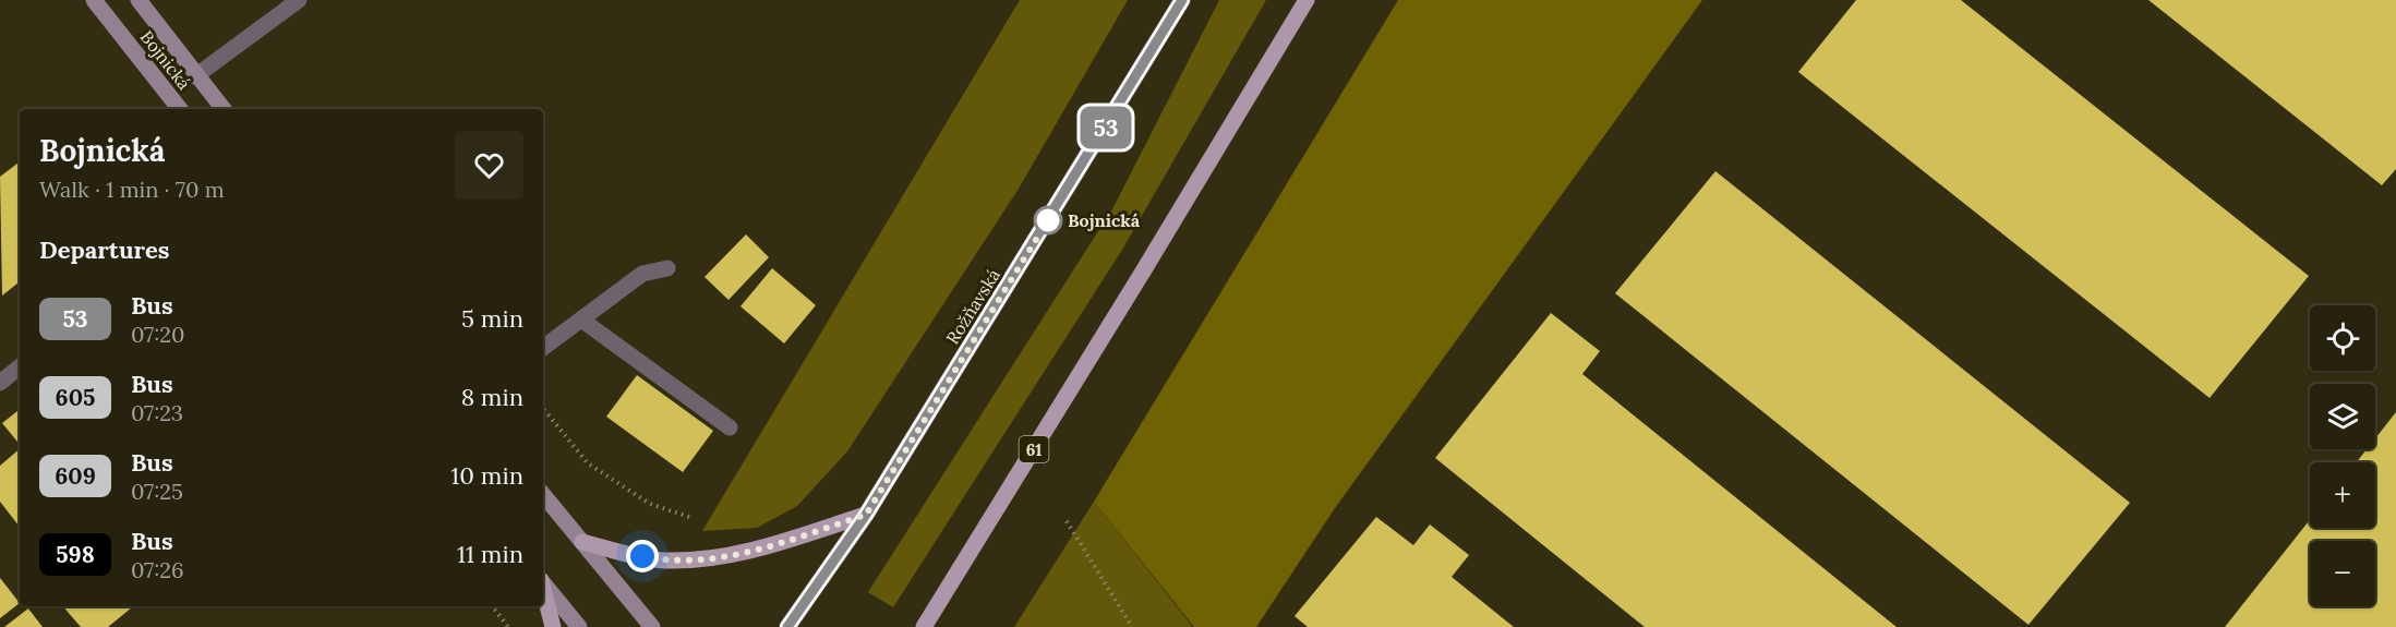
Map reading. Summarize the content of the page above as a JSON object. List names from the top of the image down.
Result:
{
  "streets": {
    "main road": ["Bojnická", "Rožňavská", "61"]
  },
  "places": ["Bojnická"],
  "lines": ["bus line 53"],
  "page": {
    "on_map": "53",
    "heading": [
      ["Bojnická", "Walk · 1 min · 70 m"],
      "Departures"
    ],
    "list": [
      {
        "mark": "53",
        "name": "Bus",
        "note": "07:20",
        "value": "5 min"
      },
      {
        "mark": "605",
        "name": "Bus",
        "note": "07:23",
        "value": "8 min"
      },
      {
        "mark": "609",
        "name": "Bus",
        "note": "07:25",
        "value": "10 min"
      },
      {
        "mark": "598",
        "name": "Bus",
        "note": "07:26",
        "value": "11 min"
      }
    ],
    "map_buttons": ["+", "−"]
  }
}
